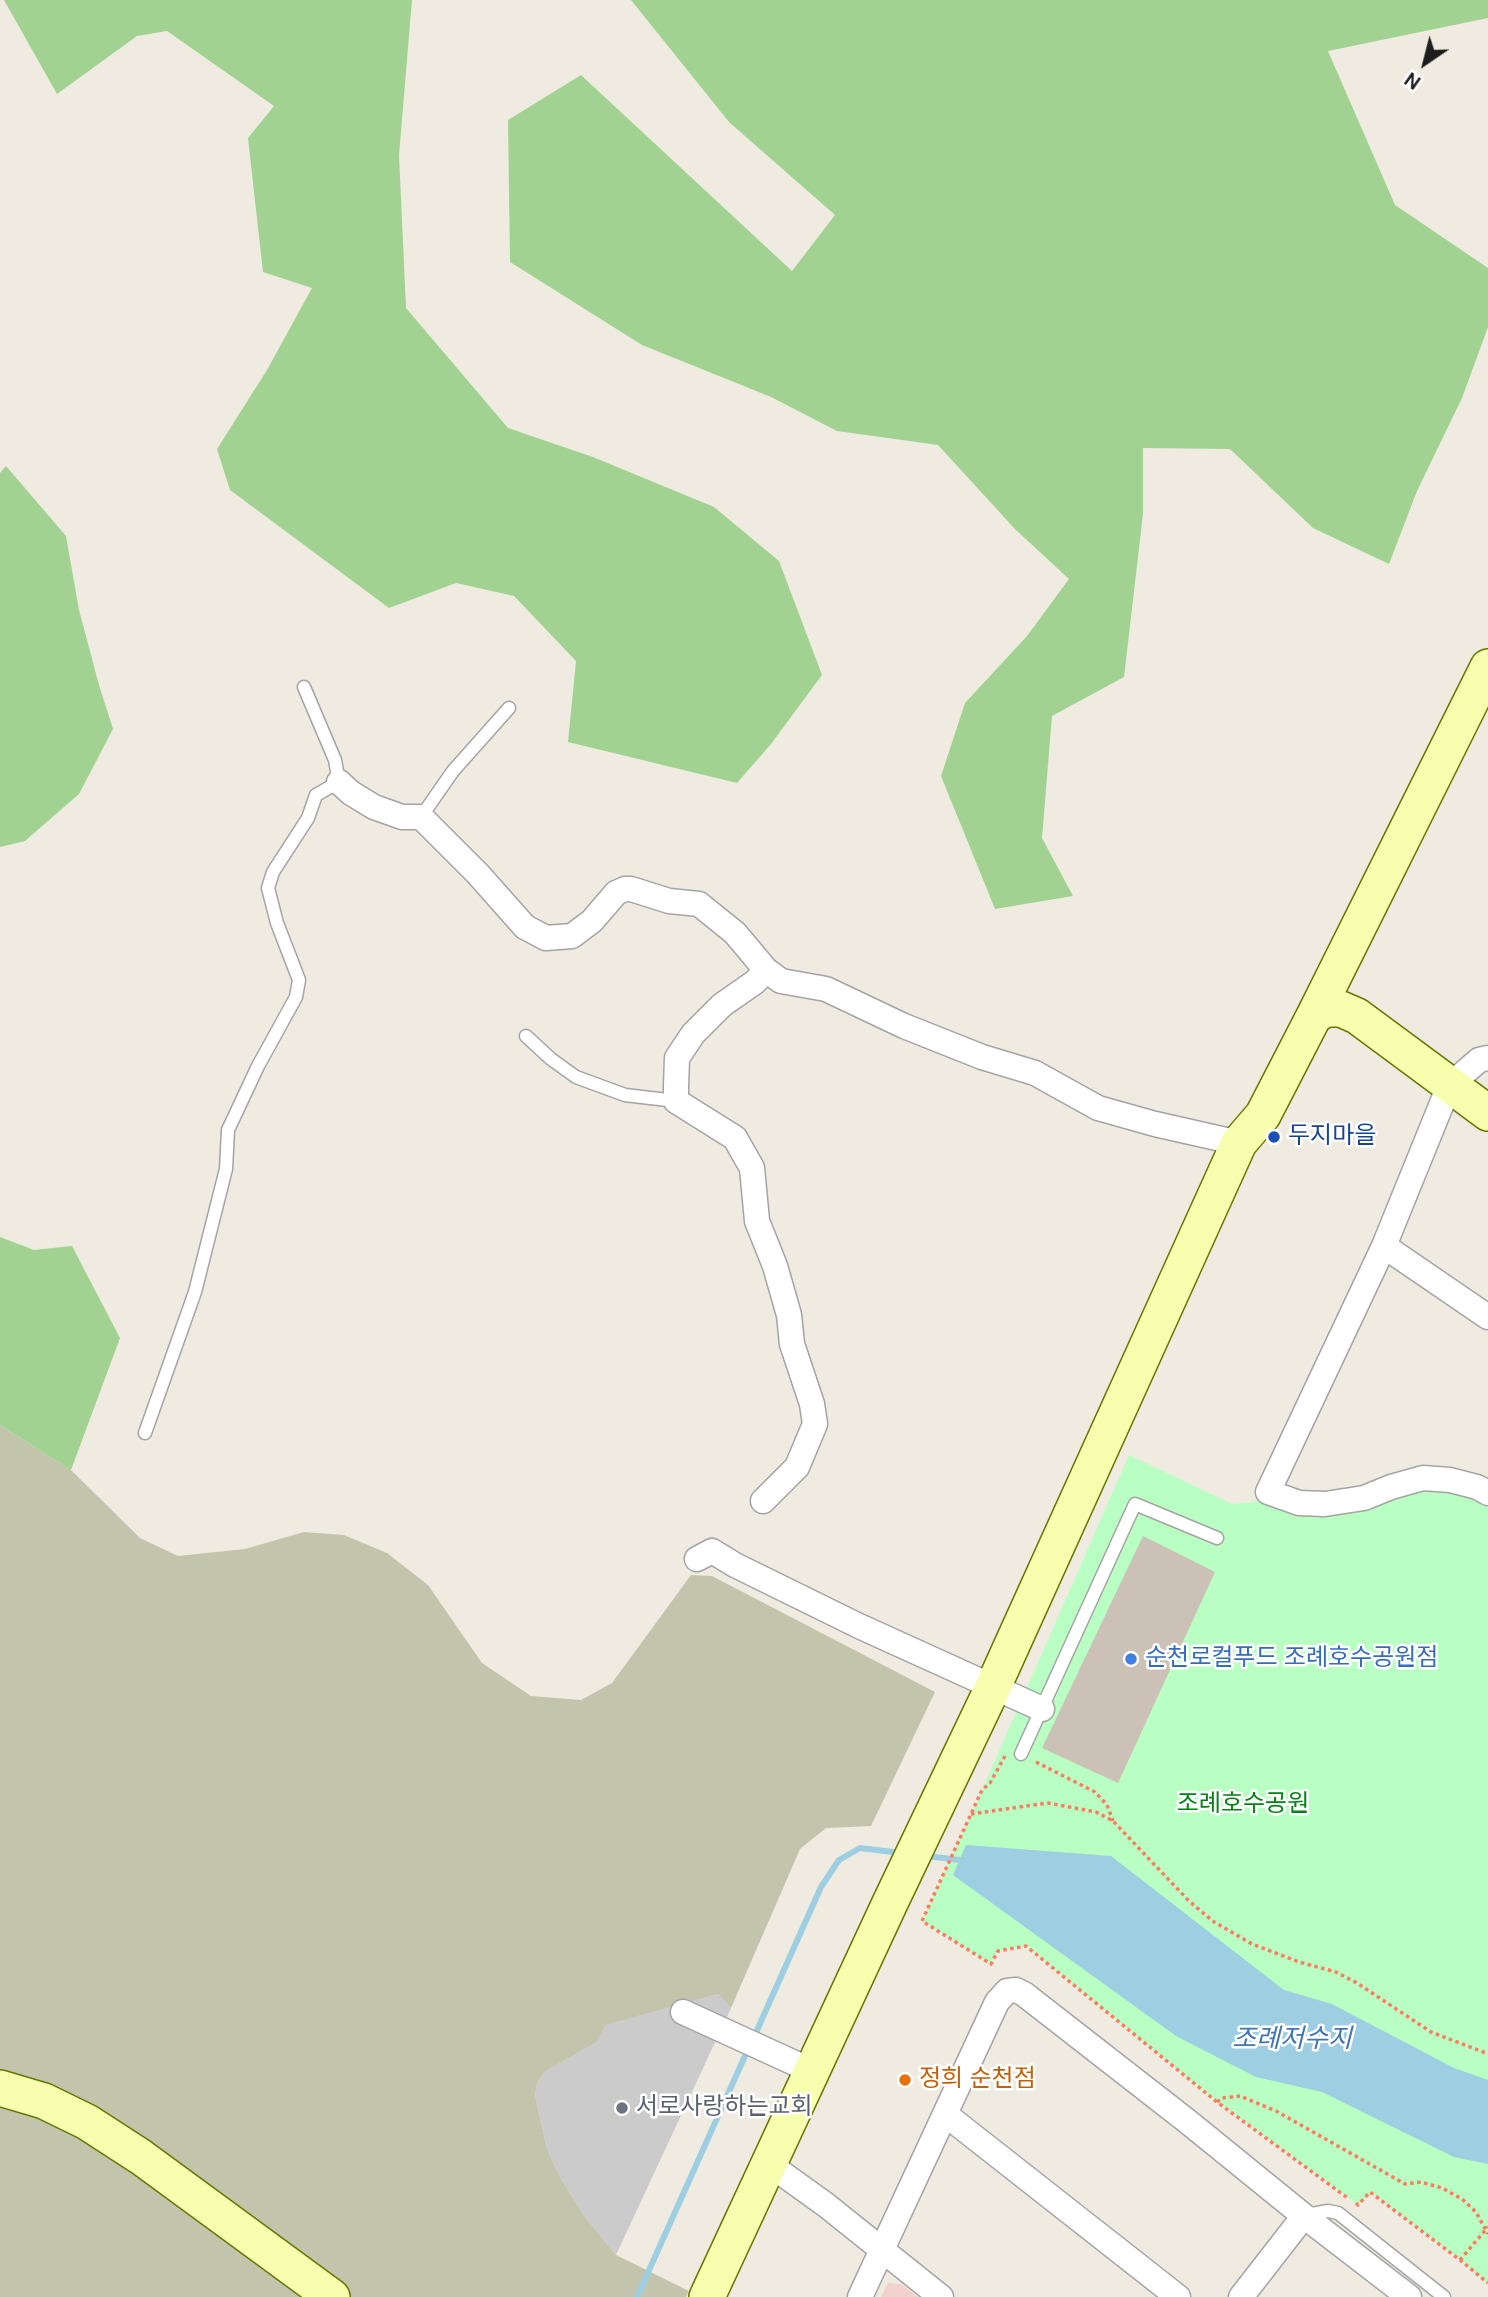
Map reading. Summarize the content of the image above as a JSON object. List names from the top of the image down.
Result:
{
  "water": ["조례저수지"],
  "parks": ["조례호수공원"],
  "places": [
    "두지마을",
    "순천로컬푸드 조례호수공원점",
    "정희 순천점",
    "서로사랑하는교회"
  ],
  "north": "bottom left"
}
